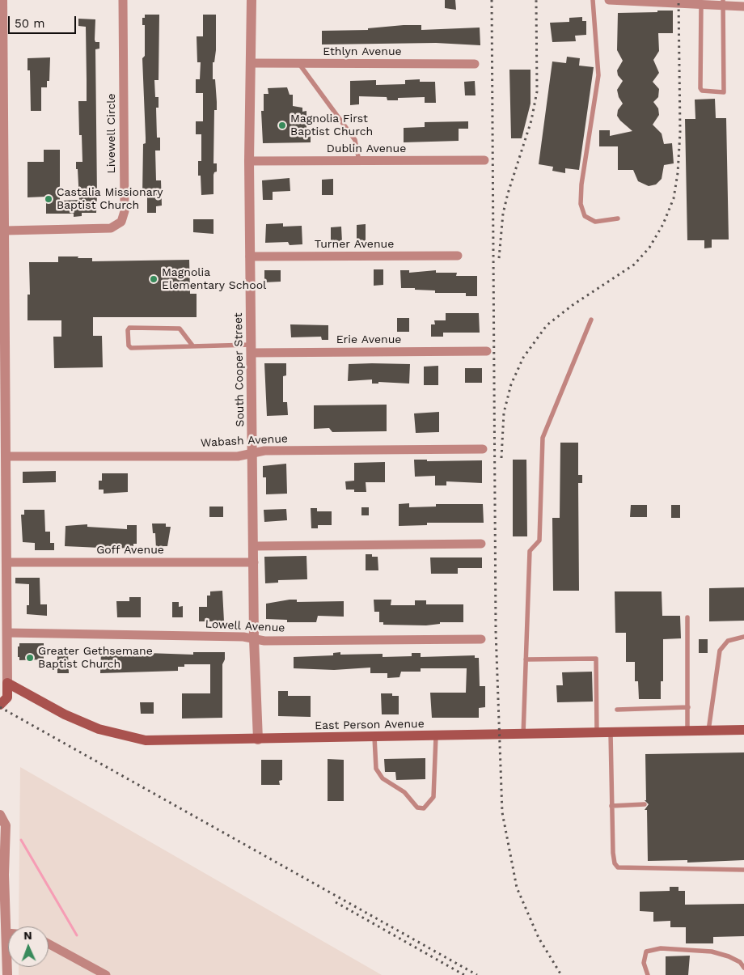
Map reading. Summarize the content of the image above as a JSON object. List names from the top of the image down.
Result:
{
  "streets": {
    "main road": ["East Person Avenue"],
    "street": [
      "Ethlyn Avenue",
      "Livewell Circle",
      "Dublin Avenue",
      "Turner Avenue",
      "Erie Avenue",
      "South Cooper Street",
      "Wabash Avenue",
      "Goff Avenue",
      "Lowell Avenue"
    ]
  },
  "crossings": [
    ["Ethlyn Avenue", "South Cooper Street"],
    ["Dublin Avenue", "South Cooper Street"],
    ["Turner Avenue", "South Cooper Street"],
    ["Erie Avenue", "South Cooper Street"],
    ["South Cooper Street", "Wabash Avenue"],
    ["South Cooper Street", "Goff Avenue"],
    ["South Cooper Street", "Lowell Avenue"],
    ["South Cooper Street", "East Person Avenue"]
  ],
  "places": [
    "Magnolia First Baptist Church",
    "Castalia Missionary Baptist Church",
    "Magnolia Elementary School",
    "Greater Gethsemane Baptist Church"
  ],
  "scale_bar": "50 m",
  "north": "top"
}
